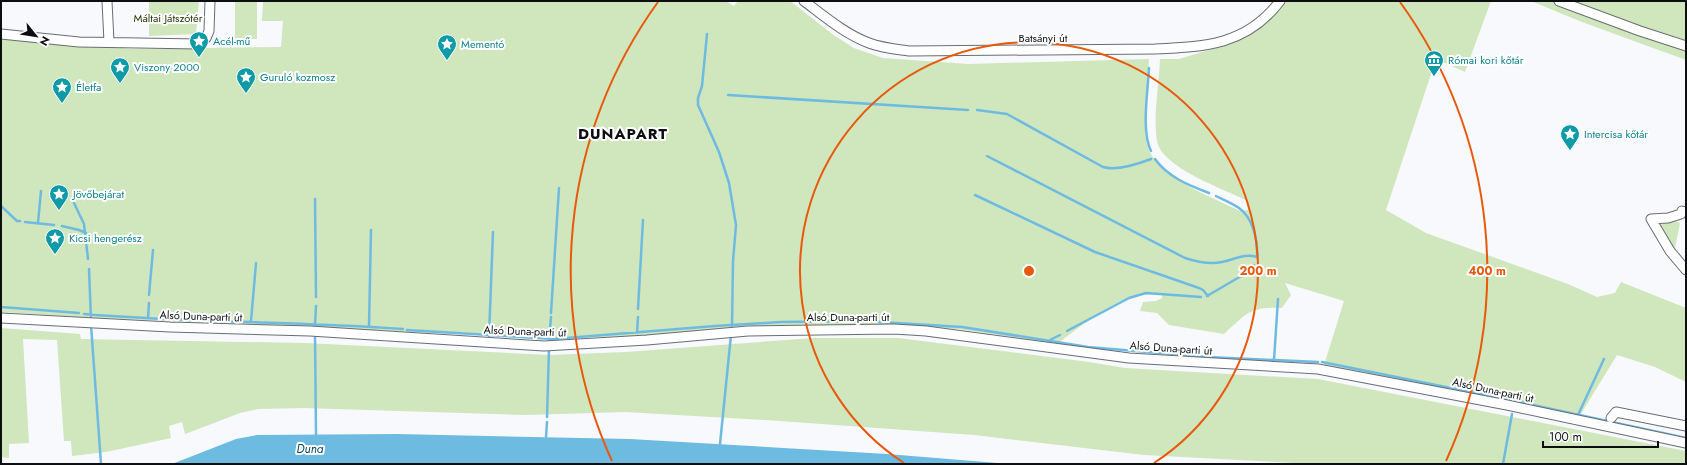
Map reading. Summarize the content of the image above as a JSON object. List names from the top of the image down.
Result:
{
  "streets": {
    "street": ["Batsányi út", "Alsó Duna-parti út"]
  },
  "districts": ["DUNAPART"],
  "water": ["Duna"],
  "parks": ["Máltai Játszótér"],
  "places": {
    "place": [
      "Acél-mű",
      "Mementó",
      "Viszony 2000",
      "Guruló kozmosz",
      "Életfa",
      "Intercisa kőtár",
      "Jövőbejárat",
      "Kicsi hengerész"
    ],
    "museum": ["Római kori kőtár"]
  },
  "scale_bar": "100 m",
  "north": "bottom right",
  "rings": ["200 m", "400 m"]
}
